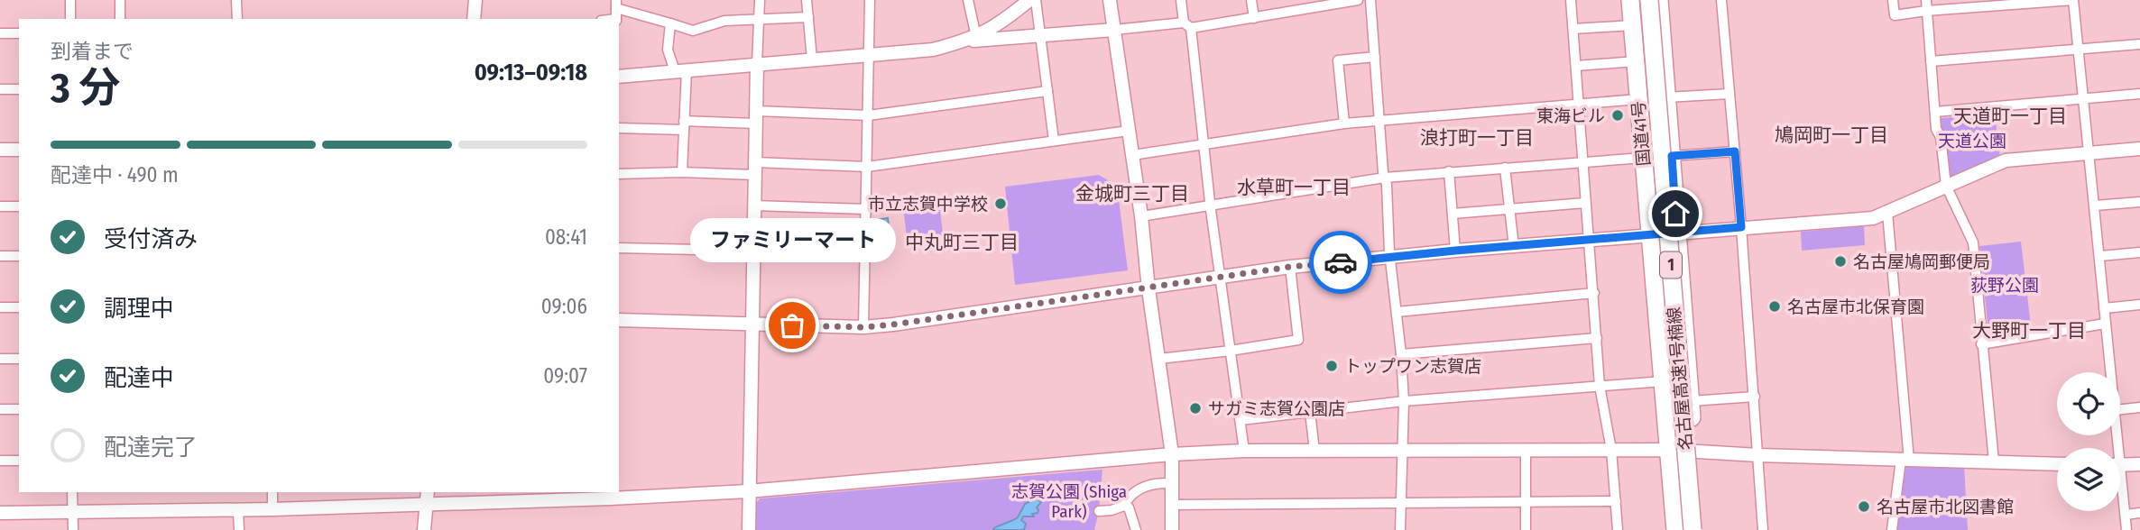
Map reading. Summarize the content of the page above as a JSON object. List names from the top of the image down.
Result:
{
  "streets": {
    "highway": ["国道41号", "1", "名古屋高速1号楠線"]
  },
  "districts": [
    "天道町一丁目",
    "鳩岡町一丁目",
    "浪打町一丁目",
    "水草町一丁目",
    "金城町三丁目",
    "中丸町三丁目",
    "大野町一丁目"
  ],
  "parks": ["天道公園", "荻野公園", "志賀公園 (Shiga Park)"],
  "places": [
    "東海ビル",
    "市立志賀中学校",
    "名古屋鳩岡郵便局",
    "名古屋市北保育園",
    "ファミリーマート",
    "トップワン志賀店",
    "サガミ志賀公園店",
    "名古屋市北図書館"
  ],
  "page": {
    "heading": ["3 分", "到着まで", "09:13–09:18"],
    "bar": "配達中 · 490 m",
    "list": [
      ["受付済み", "08:41"],
      ["調理中", "09:06"],
      ["配達中", "09:07"],
      "配達完了"
    ],
    "bubble": "ファミリーマート"
  }
}
